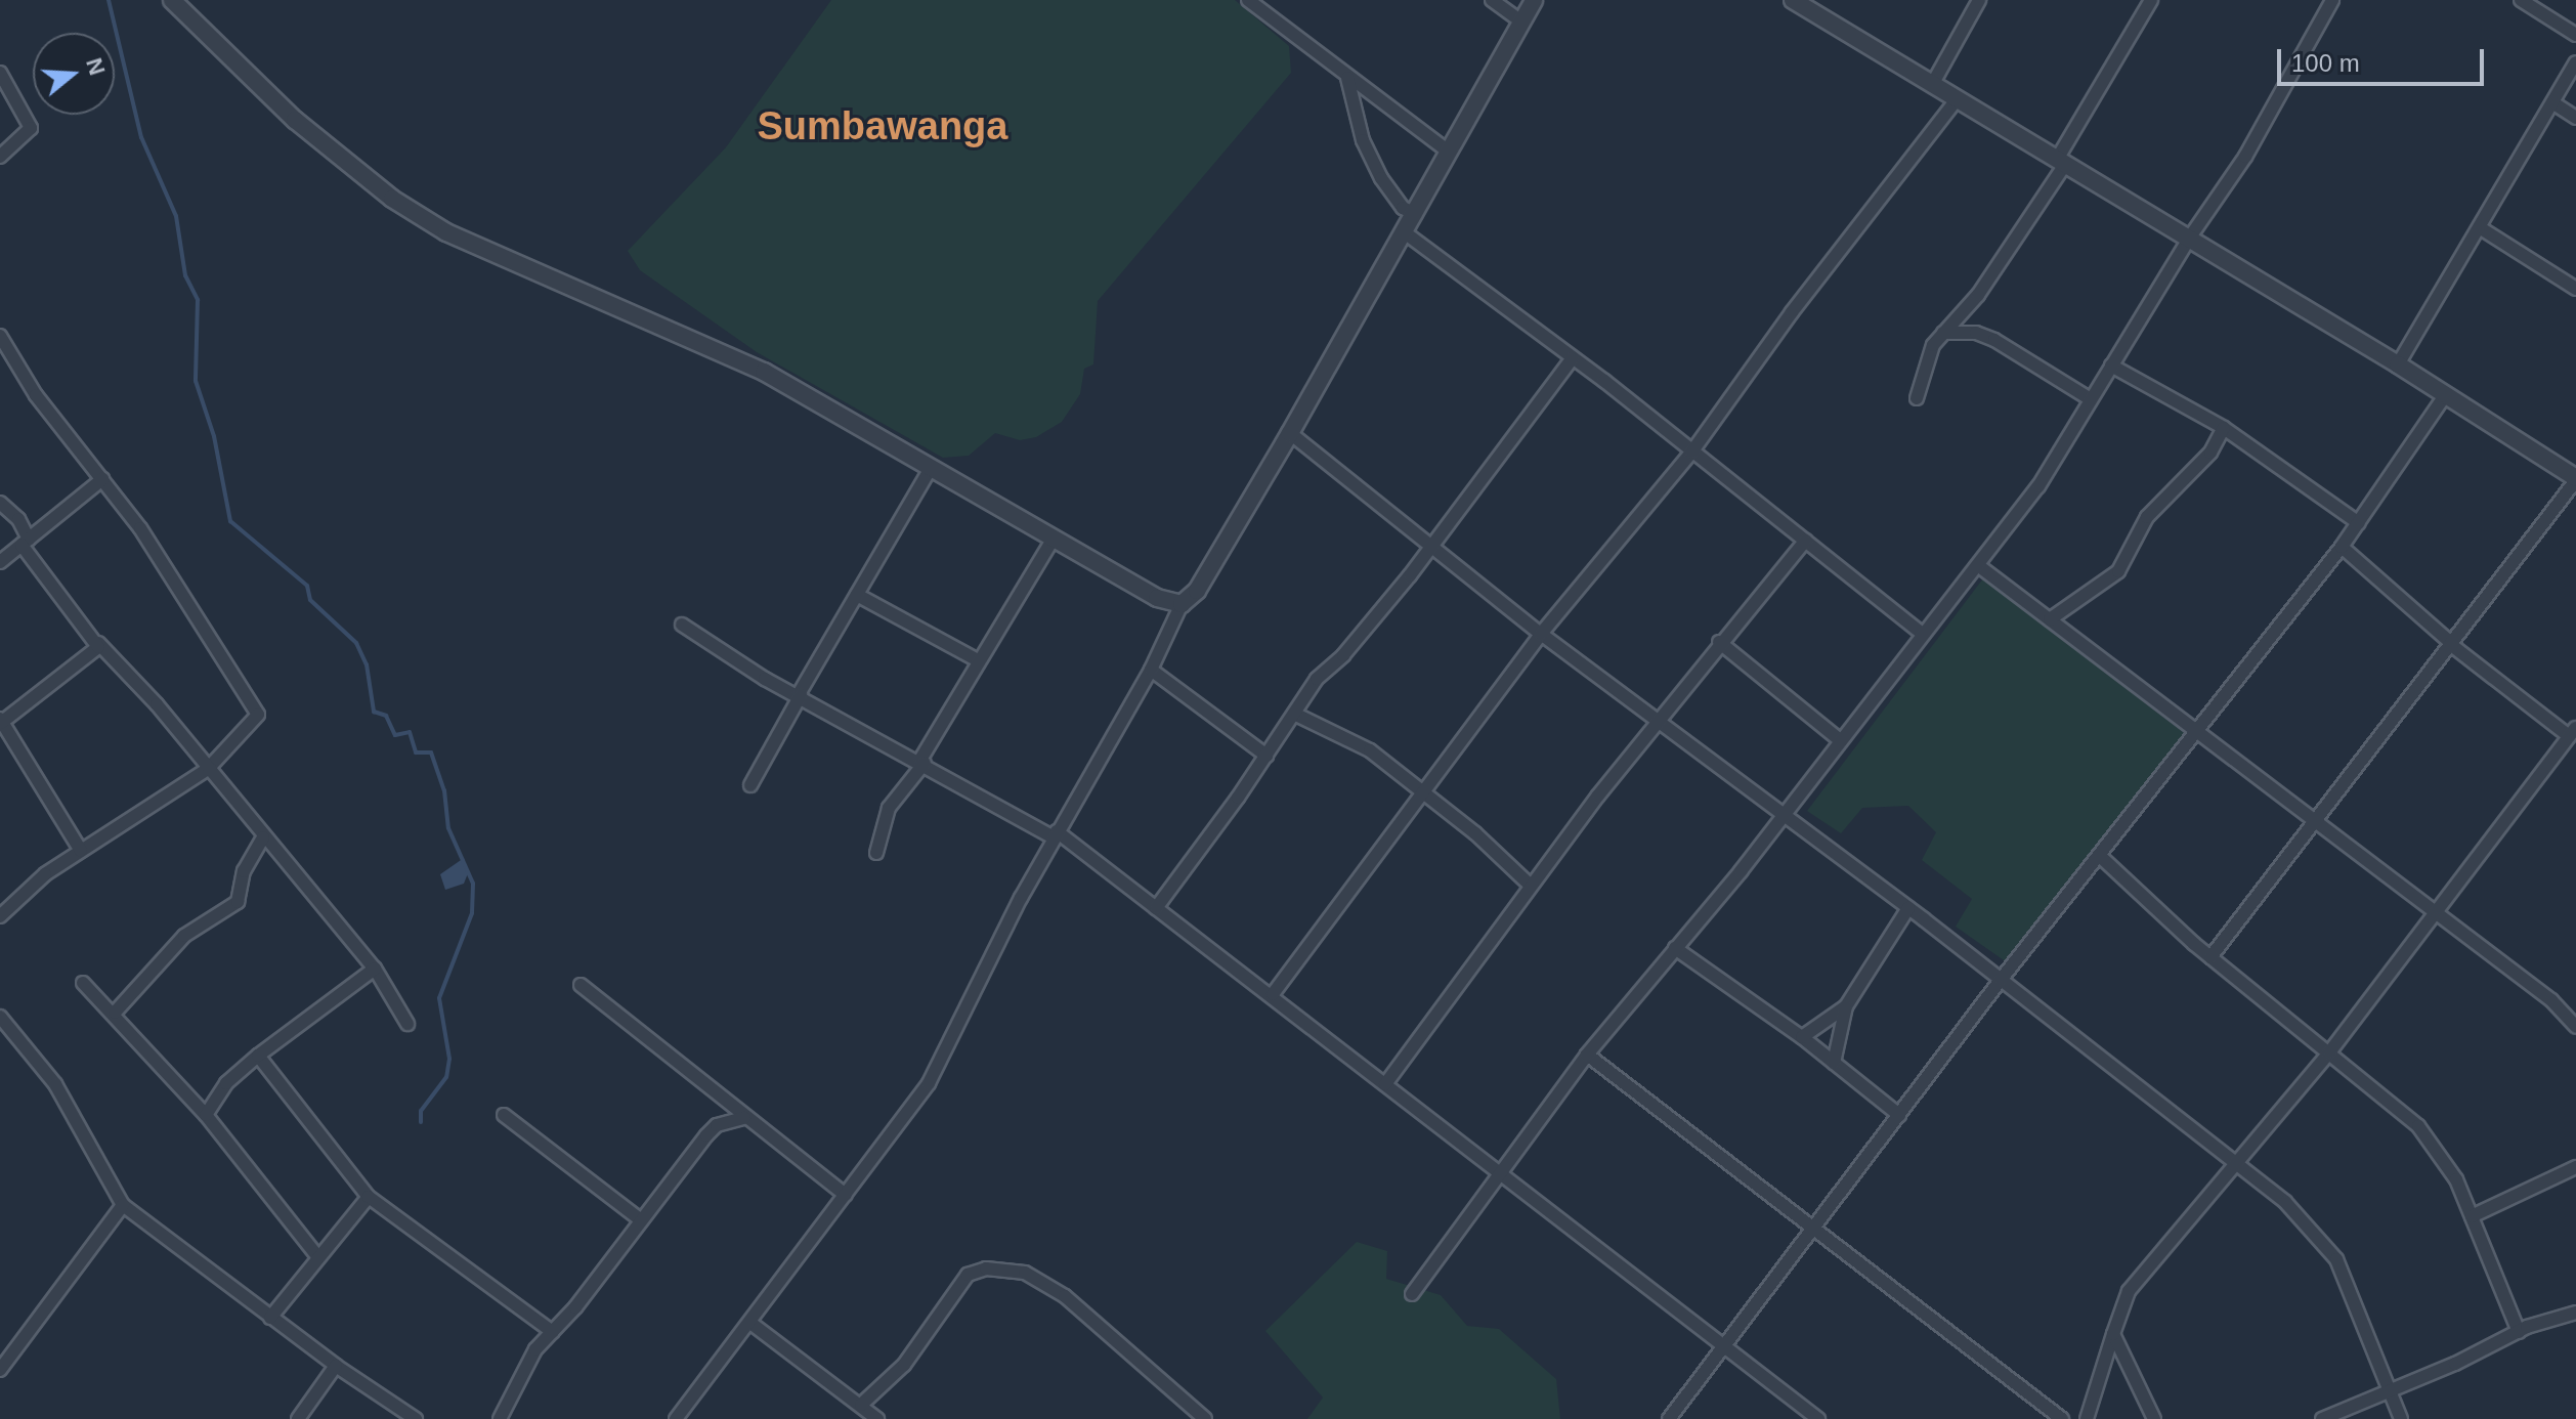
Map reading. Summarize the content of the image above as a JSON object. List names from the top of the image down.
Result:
{
  "districts": ["Sumbawanga"],
  "scale_bar": "100 m",
  "north": "right"
}
